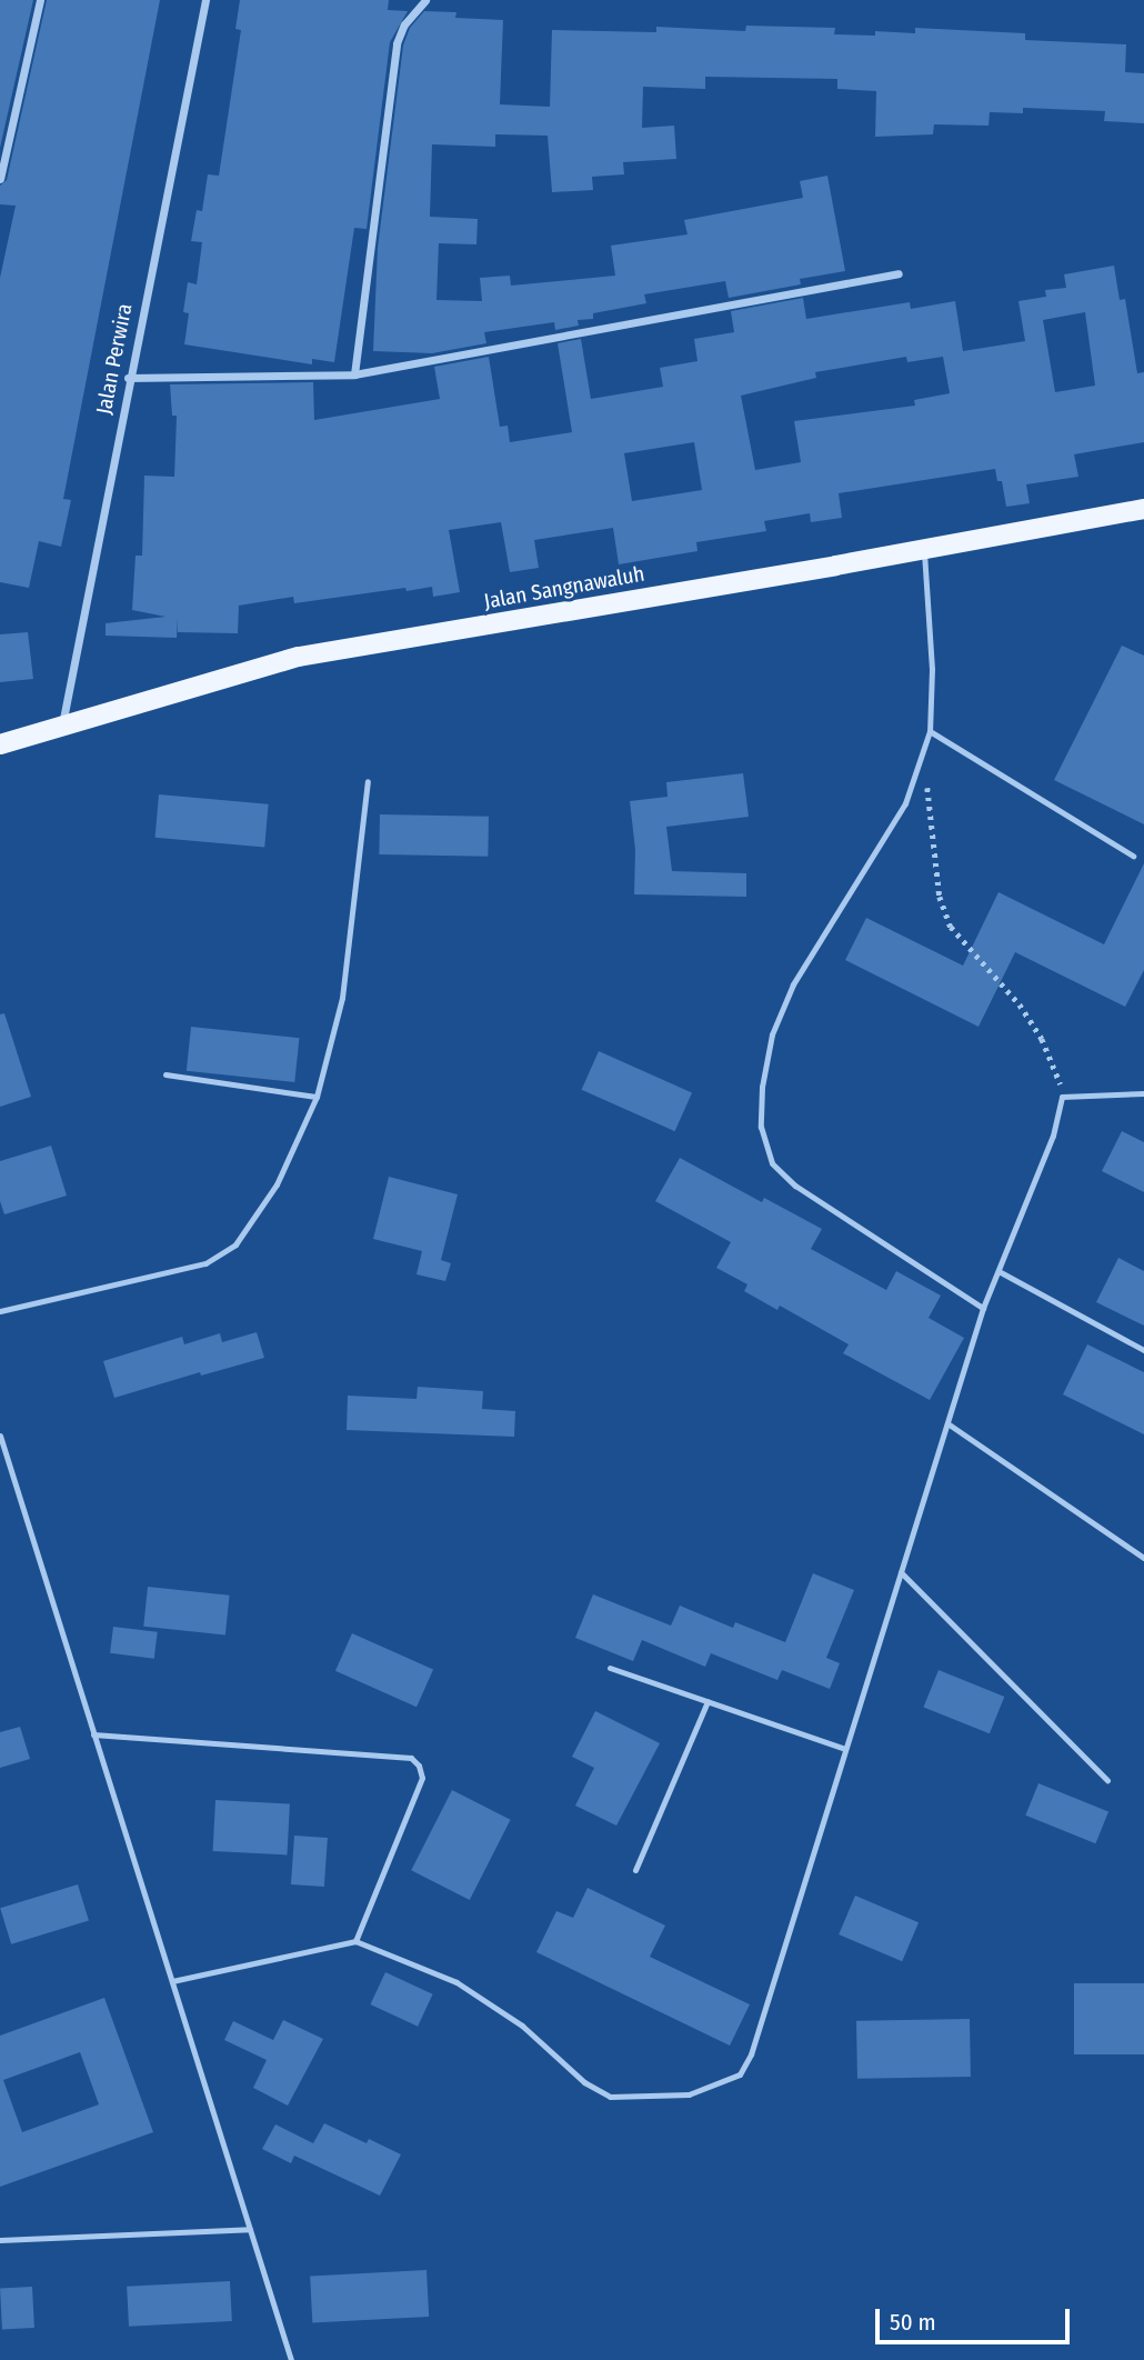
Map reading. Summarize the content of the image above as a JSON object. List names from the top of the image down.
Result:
{
  "streets": {
    "main road": ["Jalan Sangnawaluh"],
    "street": ["Jalan Perwira"]
  },
  "crossings": [
    ["Jalan Perwira", "Jalan Sangnawaluh"]
  ],
  "scale_bar": "50 m"
}
